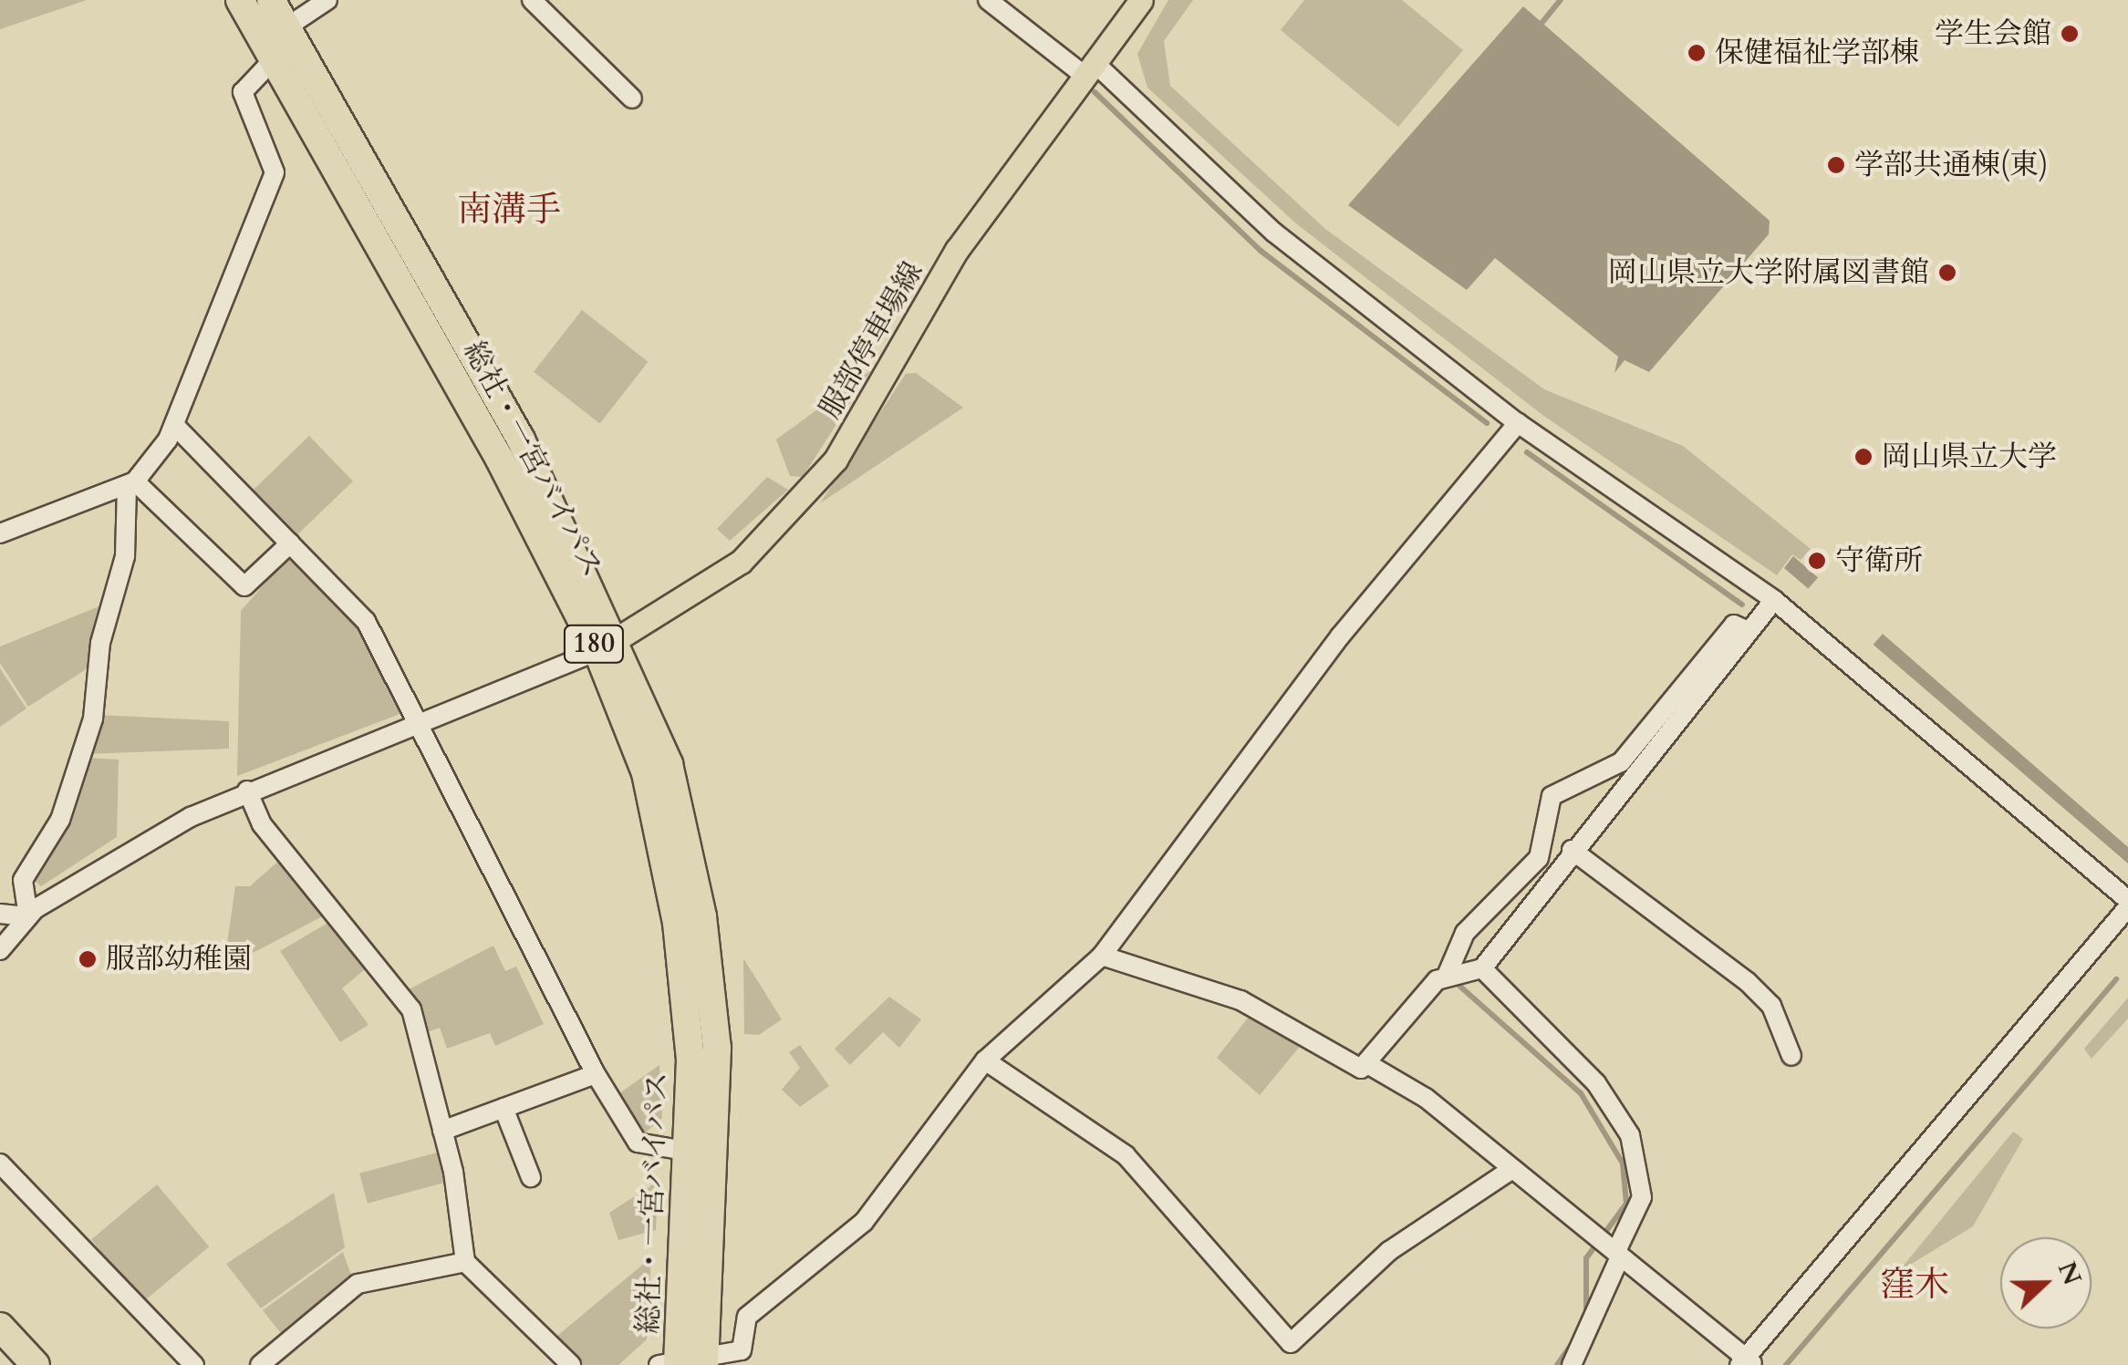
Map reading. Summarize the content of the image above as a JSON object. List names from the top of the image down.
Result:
{
  "streets": {
    "highway": ["総社・一宮バイパス", "180"],
    "main road": ["服部停車場線"]
  },
  "crossings": [
    ["服部停車場線", "総社・一宮バイパス"]
  ],
  "districts": ["南溝手", "窪木"],
  "places": [
    "学生会館",
    "保健福祉学部棟",
    "学部共通棟(東)",
    "岡山県立大学附属図書館",
    "岡山県立大学",
    "守衛所",
    "服部幼稚園"
  ],
  "north": "right"
}
